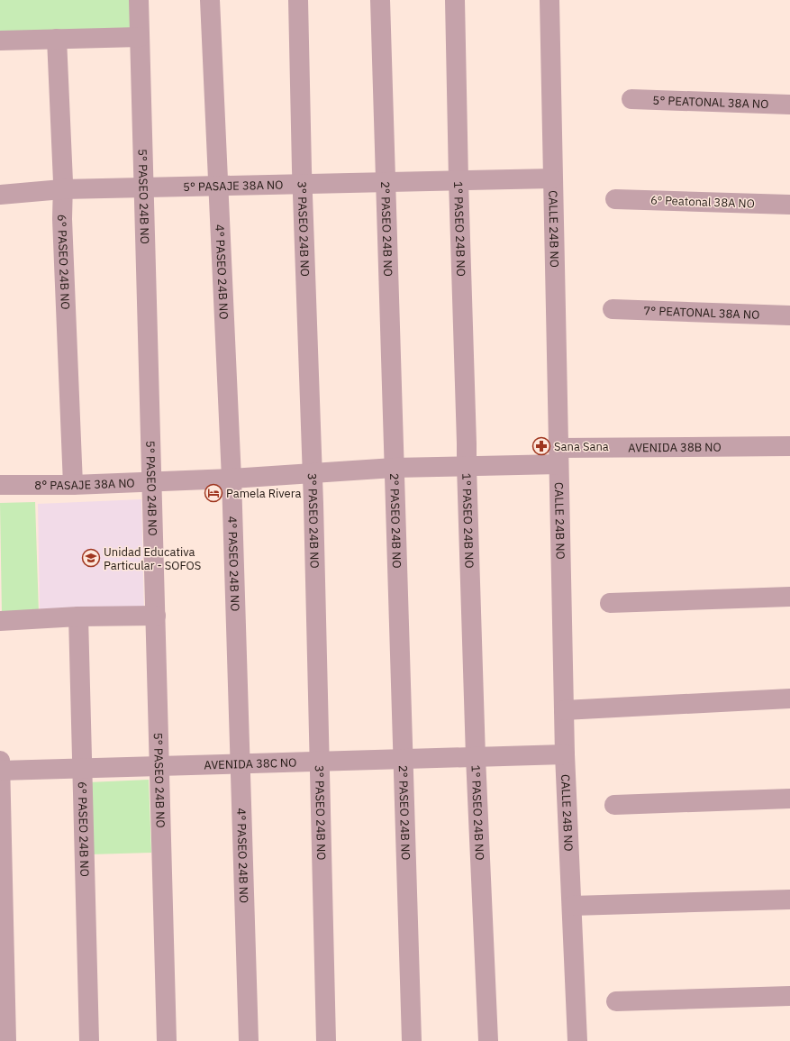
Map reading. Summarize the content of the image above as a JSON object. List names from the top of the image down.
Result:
{
  "streets": {
    "street": [
      "5° PEATONAL 38A NO",
      "5° PASAJE 38A NO",
      "5° PASEO 24B NO",
      "6º Peatonal 38A NO",
      "3° PASEO 24B NO",
      "2° PASEO 24B NO",
      "1° PASEO 24B NO",
      "CALLE 24B NO",
      "6° PASEO 24B NO",
      "4° PASEO 24B NO",
      "7° PEATONAL 38A NO",
      "AVENIDA 38B NO",
      "8° PASAJE 38A NO",
      "AVENIDA 38C NO"
    ]
  },
  "crossings": [
    ["5° PASAJE 38A NO", "5° PASEO 24B NO"],
    ["5° PASAJE 38A NO", "3° PASEO 24B NO"],
    ["5° PASAJE 38A NO", "2° PASEO 24B NO"],
    ["5° PASAJE 38A NO", "1° PASEO 24B NO"],
    ["5° PASAJE 38A NO", "CALLE 24B NO"],
    ["5° PASAJE 38A NO", "6° PASEO 24B NO"],
    ["5° PASAJE 38A NO", "4° PASEO 24B NO"],
    ["5° PASEO 24B NO", "8° PASAJE 38A NO"],
    ["5° PASEO 24B NO", "AVENIDA 38C NO"],
    ["3° PASEO 24B NO", "8° PASAJE 38A NO"],
    ["3° PASEO 24B NO", "AVENIDA 38C NO"],
    ["2° PASEO 24B NO", "8° PASAJE 38A NO"],
    ["2° PASEO 24B NO", "AVENIDA 38C NO"],
    ["1° PASEO 24B NO", "8° PASAJE 38A NO"],
    ["1° PASEO 24B NO", "AVENIDA 38C NO"],
    ["CALLE 24B NO", "AVENIDA 38B NO"],
    ["CALLE 24B NO", "8° PASAJE 38A NO"],
    ["CALLE 24B NO", "AVENIDA 38C NO"],
    ["6° PASEO 24B NO", "8° PASAJE 38A NO"],
    ["6° PASEO 24B NO", "AVENIDA 38C NO"],
    ["4° PASEO 24B NO", "8° PASAJE 38A NO"],
    ["4° PASEO 24B NO", "AVENIDA 38C NO"],
    ["AVENIDA 38B NO", "8° PASAJE 38A NO"]
  ],
  "places": {
    "pharmacy": ["Sana Sana"],
    "hotel": ["Pamela Rivera"],
    "school or university": ["Unidad Educativa Particular - SOFOS"]
  }
}
